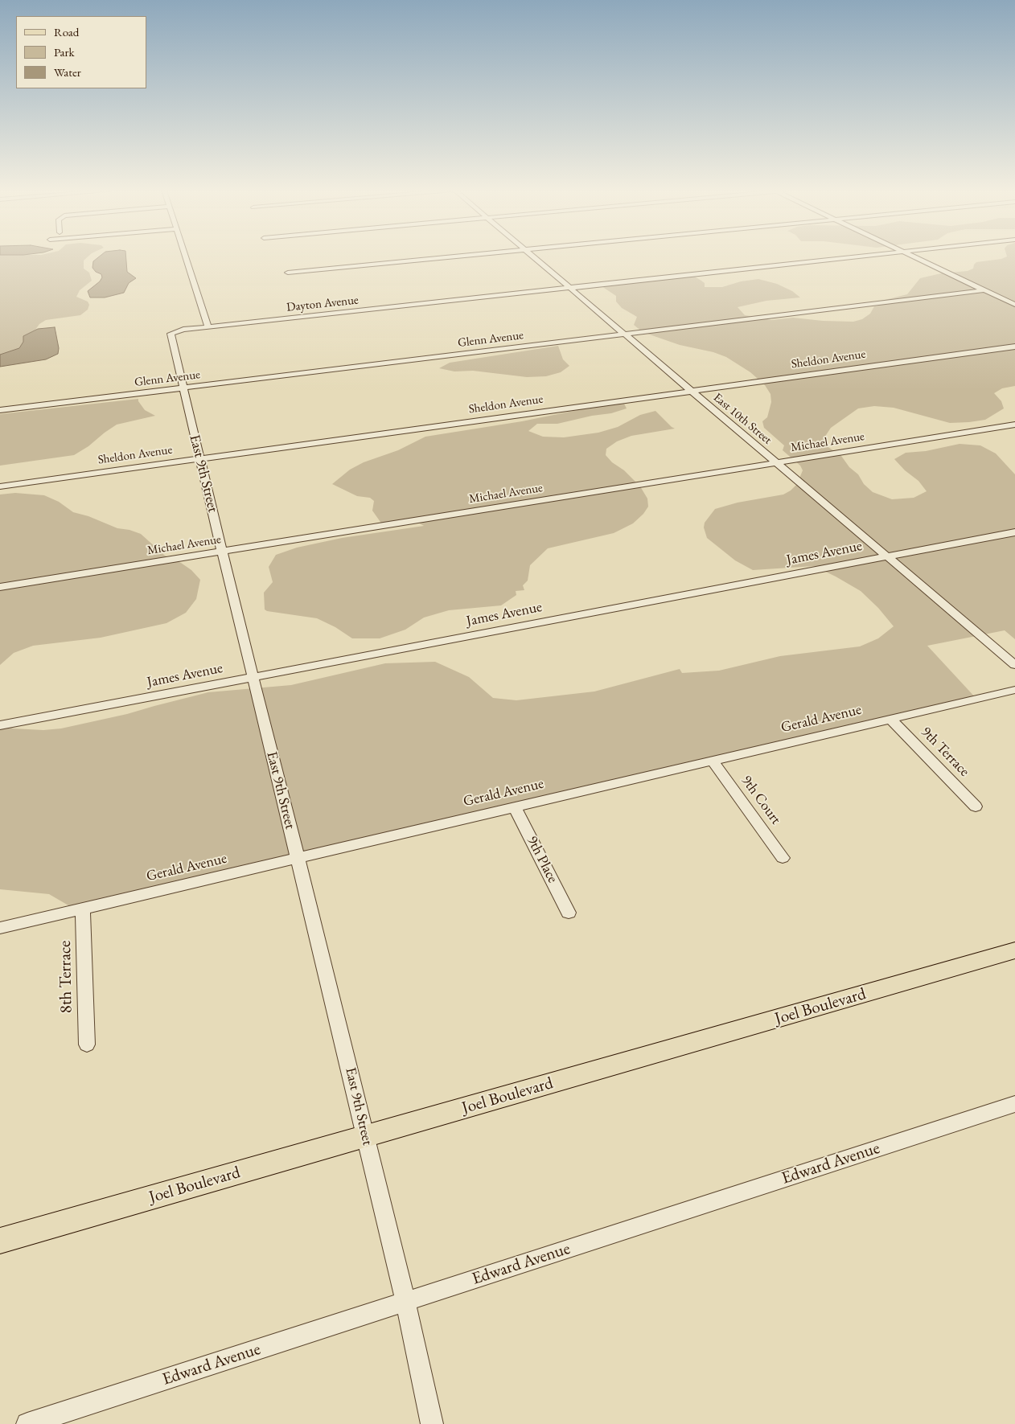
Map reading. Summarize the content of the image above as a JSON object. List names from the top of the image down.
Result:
{
  "streets": {
    "main road": ["Joel Boulevard"],
    "street": [
      "Dayton Avenue",
      "Glenn Avenue",
      "Sheldon Avenue",
      "East 10th Street",
      "Michael Avenue",
      "East 9th Street",
      "James Avenue",
      "Gerald Avenue",
      "9th Terrace",
      "9th Court",
      "9th Place",
      "8th Terrace",
      "Edward Avenue"
    ]
  },
  "crossings": [
    ["Dayton Avenue", "East 10th Street"],
    ["Dayton Avenue", "East 9th Street"],
    ["Glenn Avenue", "East 10th Street"],
    ["Glenn Avenue", "East 9th Street"],
    ["Sheldon Avenue", "East 10th Street"],
    ["Sheldon Avenue", "East 9th Street"],
    ["East 10th Street", "Michael Avenue"],
    ["East 10th Street", "James Avenue"],
    ["Michael Avenue", "East 9th Street"],
    ["East 9th Street", "James Avenue"],
    ["East 9th Street", "Gerald Avenue"],
    ["East 9th Street", "Joel Boulevard"],
    ["East 9th Street", "Edward Avenue"],
    ["Gerald Avenue", "9th Terrace"],
    ["Gerald Avenue", "9th Court"],
    ["Gerald Avenue", "9th Place"],
    ["Gerald Avenue", "8th Terrace"]
  ],
  "legend": ["Road", "Park", "Water"]
}
